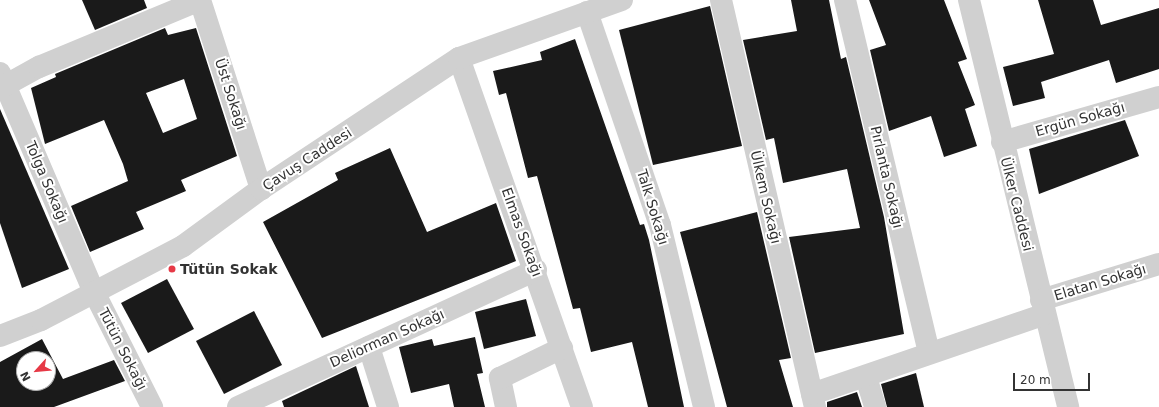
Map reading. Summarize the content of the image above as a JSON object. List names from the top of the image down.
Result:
{
  "streets": {
    "street": [
      "Üst Sokağı",
      "Ergün Sokağı",
      "Çavuş Caddesi",
      "Pırlanta Sokağı",
      "Tolga Sokağı",
      "Ülkem Sokağı",
      "Ülker Caddesi",
      "Talk Sokağı",
      "Elmas Sokağı",
      "Elatan Sokağı",
      "Deliorman Sokağı",
      "Tütün Sokağı"
    ]
  },
  "crossings": [
    ["Üst Sokağı", "Çavuş Caddesi"],
    ["Ergün Sokağı", "Ülker Caddesi"],
    ["Çavuş Caddesi", "Tolga Sokağı"],
    ["Çavuş Caddesi", "Talk Sokağı"],
    ["Çavuş Caddesi", "Elmas Sokağı"],
    ["Çavuş Caddesi", "Tütün Sokağı"],
    ["Pırlanta Sokağı", "Ülkem Sokağı"],
    ["Tolga Sokağı", "Tütün Sokağı"],
    ["Ülkem Sokağı", "Ülker Caddesi"],
    ["Ülkem Sokağı", "Elatan Sokağı"],
    ["Ülker Caddesi", "Elatan Sokağı"],
    ["Elmas Sokağı", "Deliorman Sokağı"]
  ],
  "places": ["Tütün Sokak"],
  "scale_bar": "20 m",
  "north": "bottom left"
}
